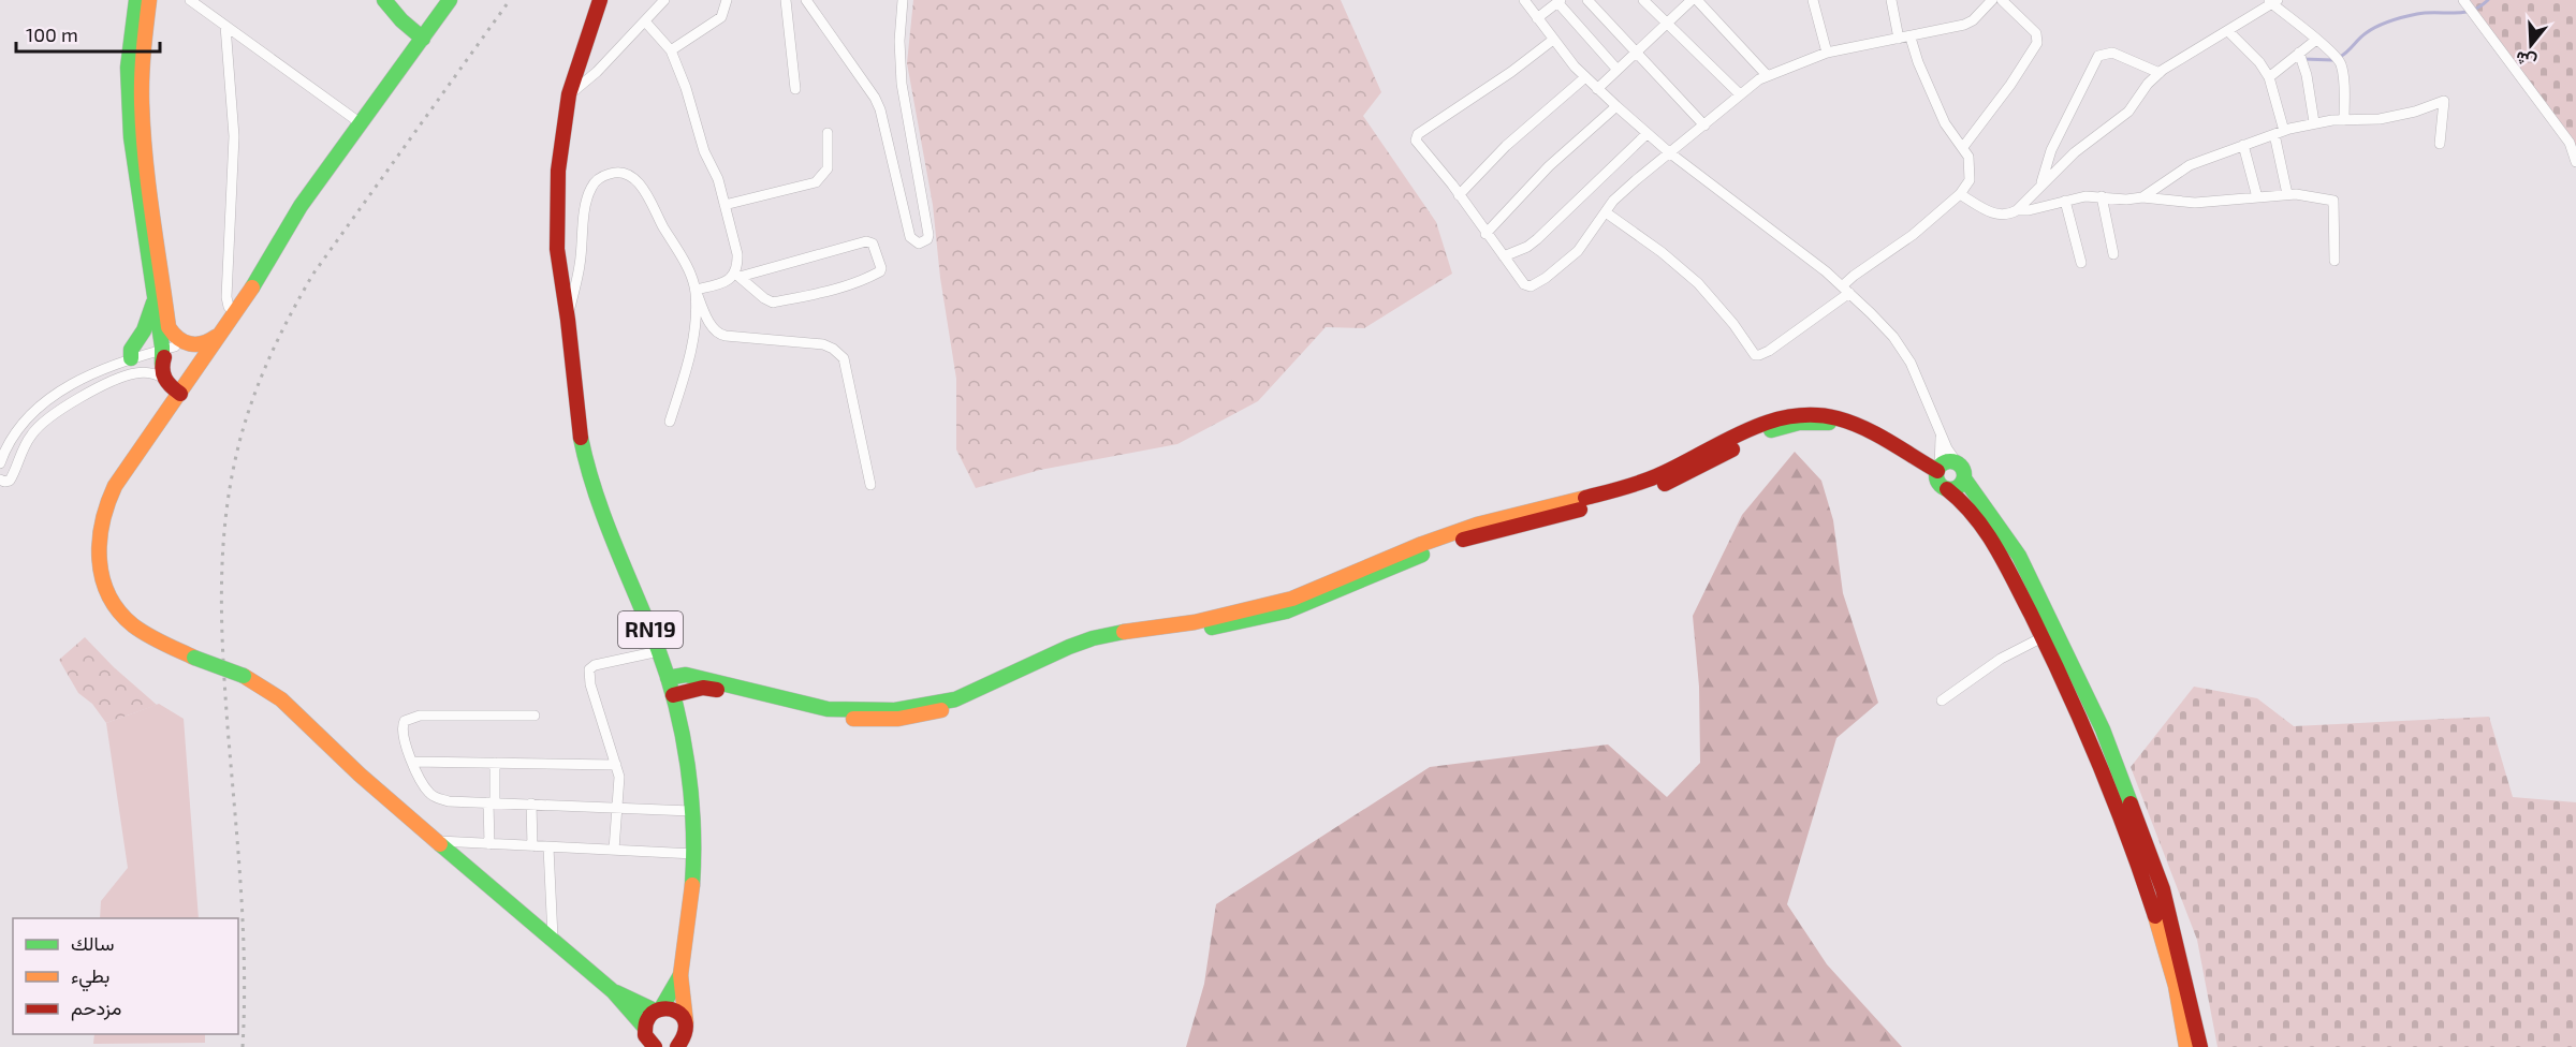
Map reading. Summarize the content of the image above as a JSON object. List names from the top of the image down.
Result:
{
  "streets": {
    "main road": ["RN19"]
  },
  "legend": ["سالك", "بطيء", "مزدحم"],
  "scale_bar": "100 m",
  "north": "bottom"
}
